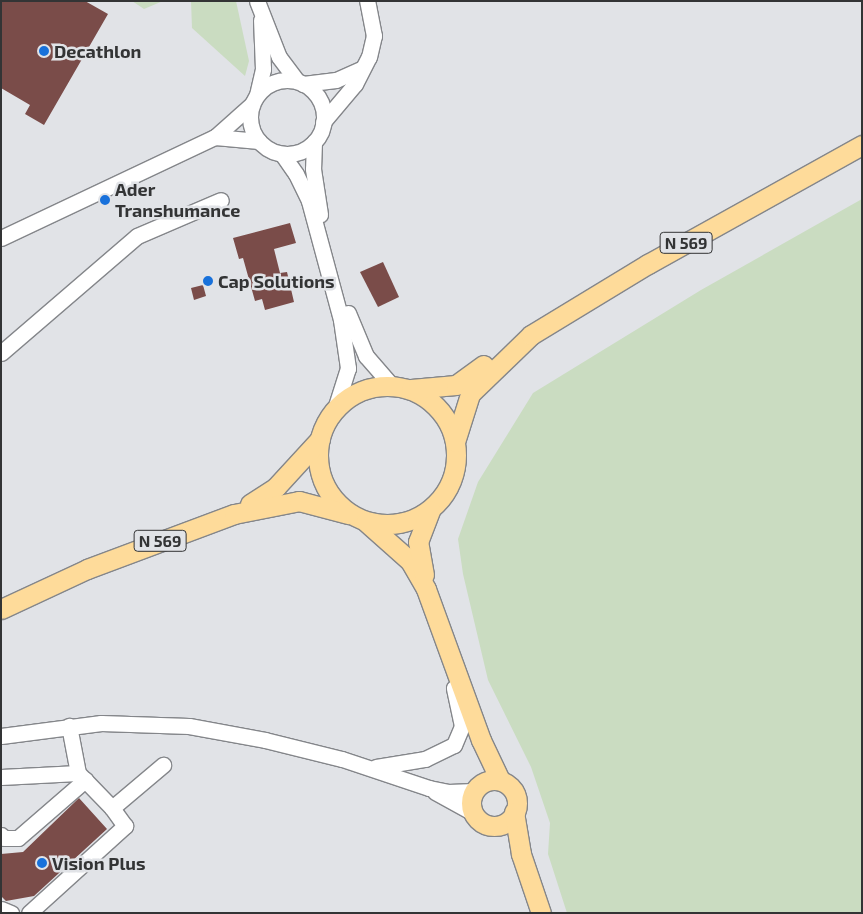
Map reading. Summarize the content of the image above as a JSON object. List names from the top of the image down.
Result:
{
  "streets": {
    "main road": ["N 569"]
  },
  "places": [
    "Decathlon",
    "Ader Transhumance",
    "Cap Solutions",
    "Vision Plus"
  ]
}
